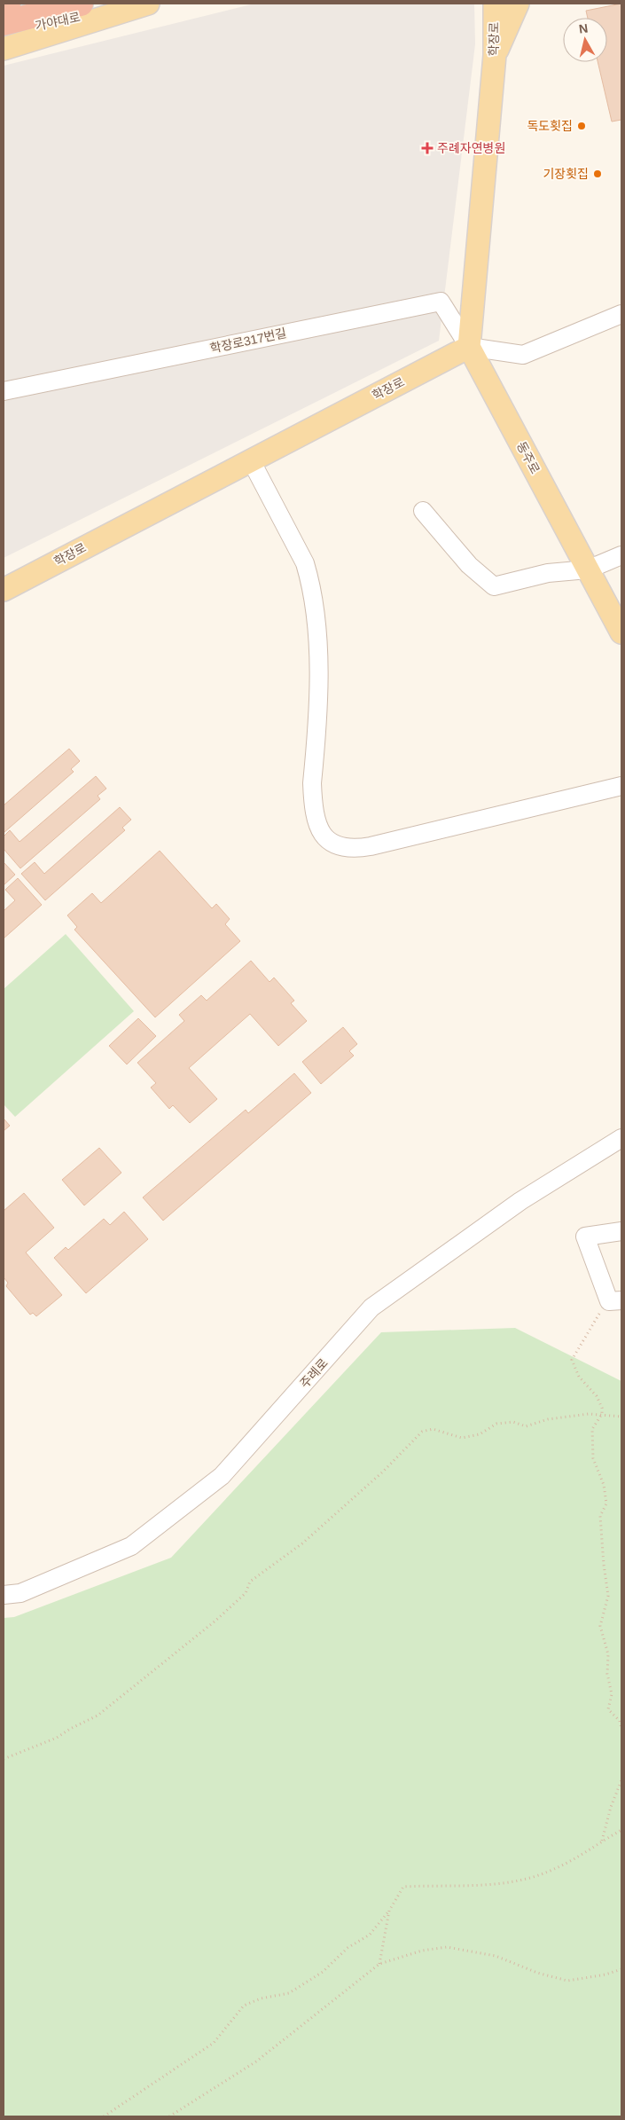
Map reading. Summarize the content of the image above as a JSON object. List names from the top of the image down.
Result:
{
  "streets": {
    "main road": ["가야대로", "학장로", "동주로"],
    "street": ["학장로317번길", "주례로"]
  },
  "crossings": [
    ["학장로", "학장로317번길"],
    ["학장로", "동주로"],
    ["학장로317번길", "동주로"]
  ],
  "places": {
    "other": ["독도횟집", "기장횟집"],
    "health": ["주례자연병원"]
  },
  "north": "top"
}
